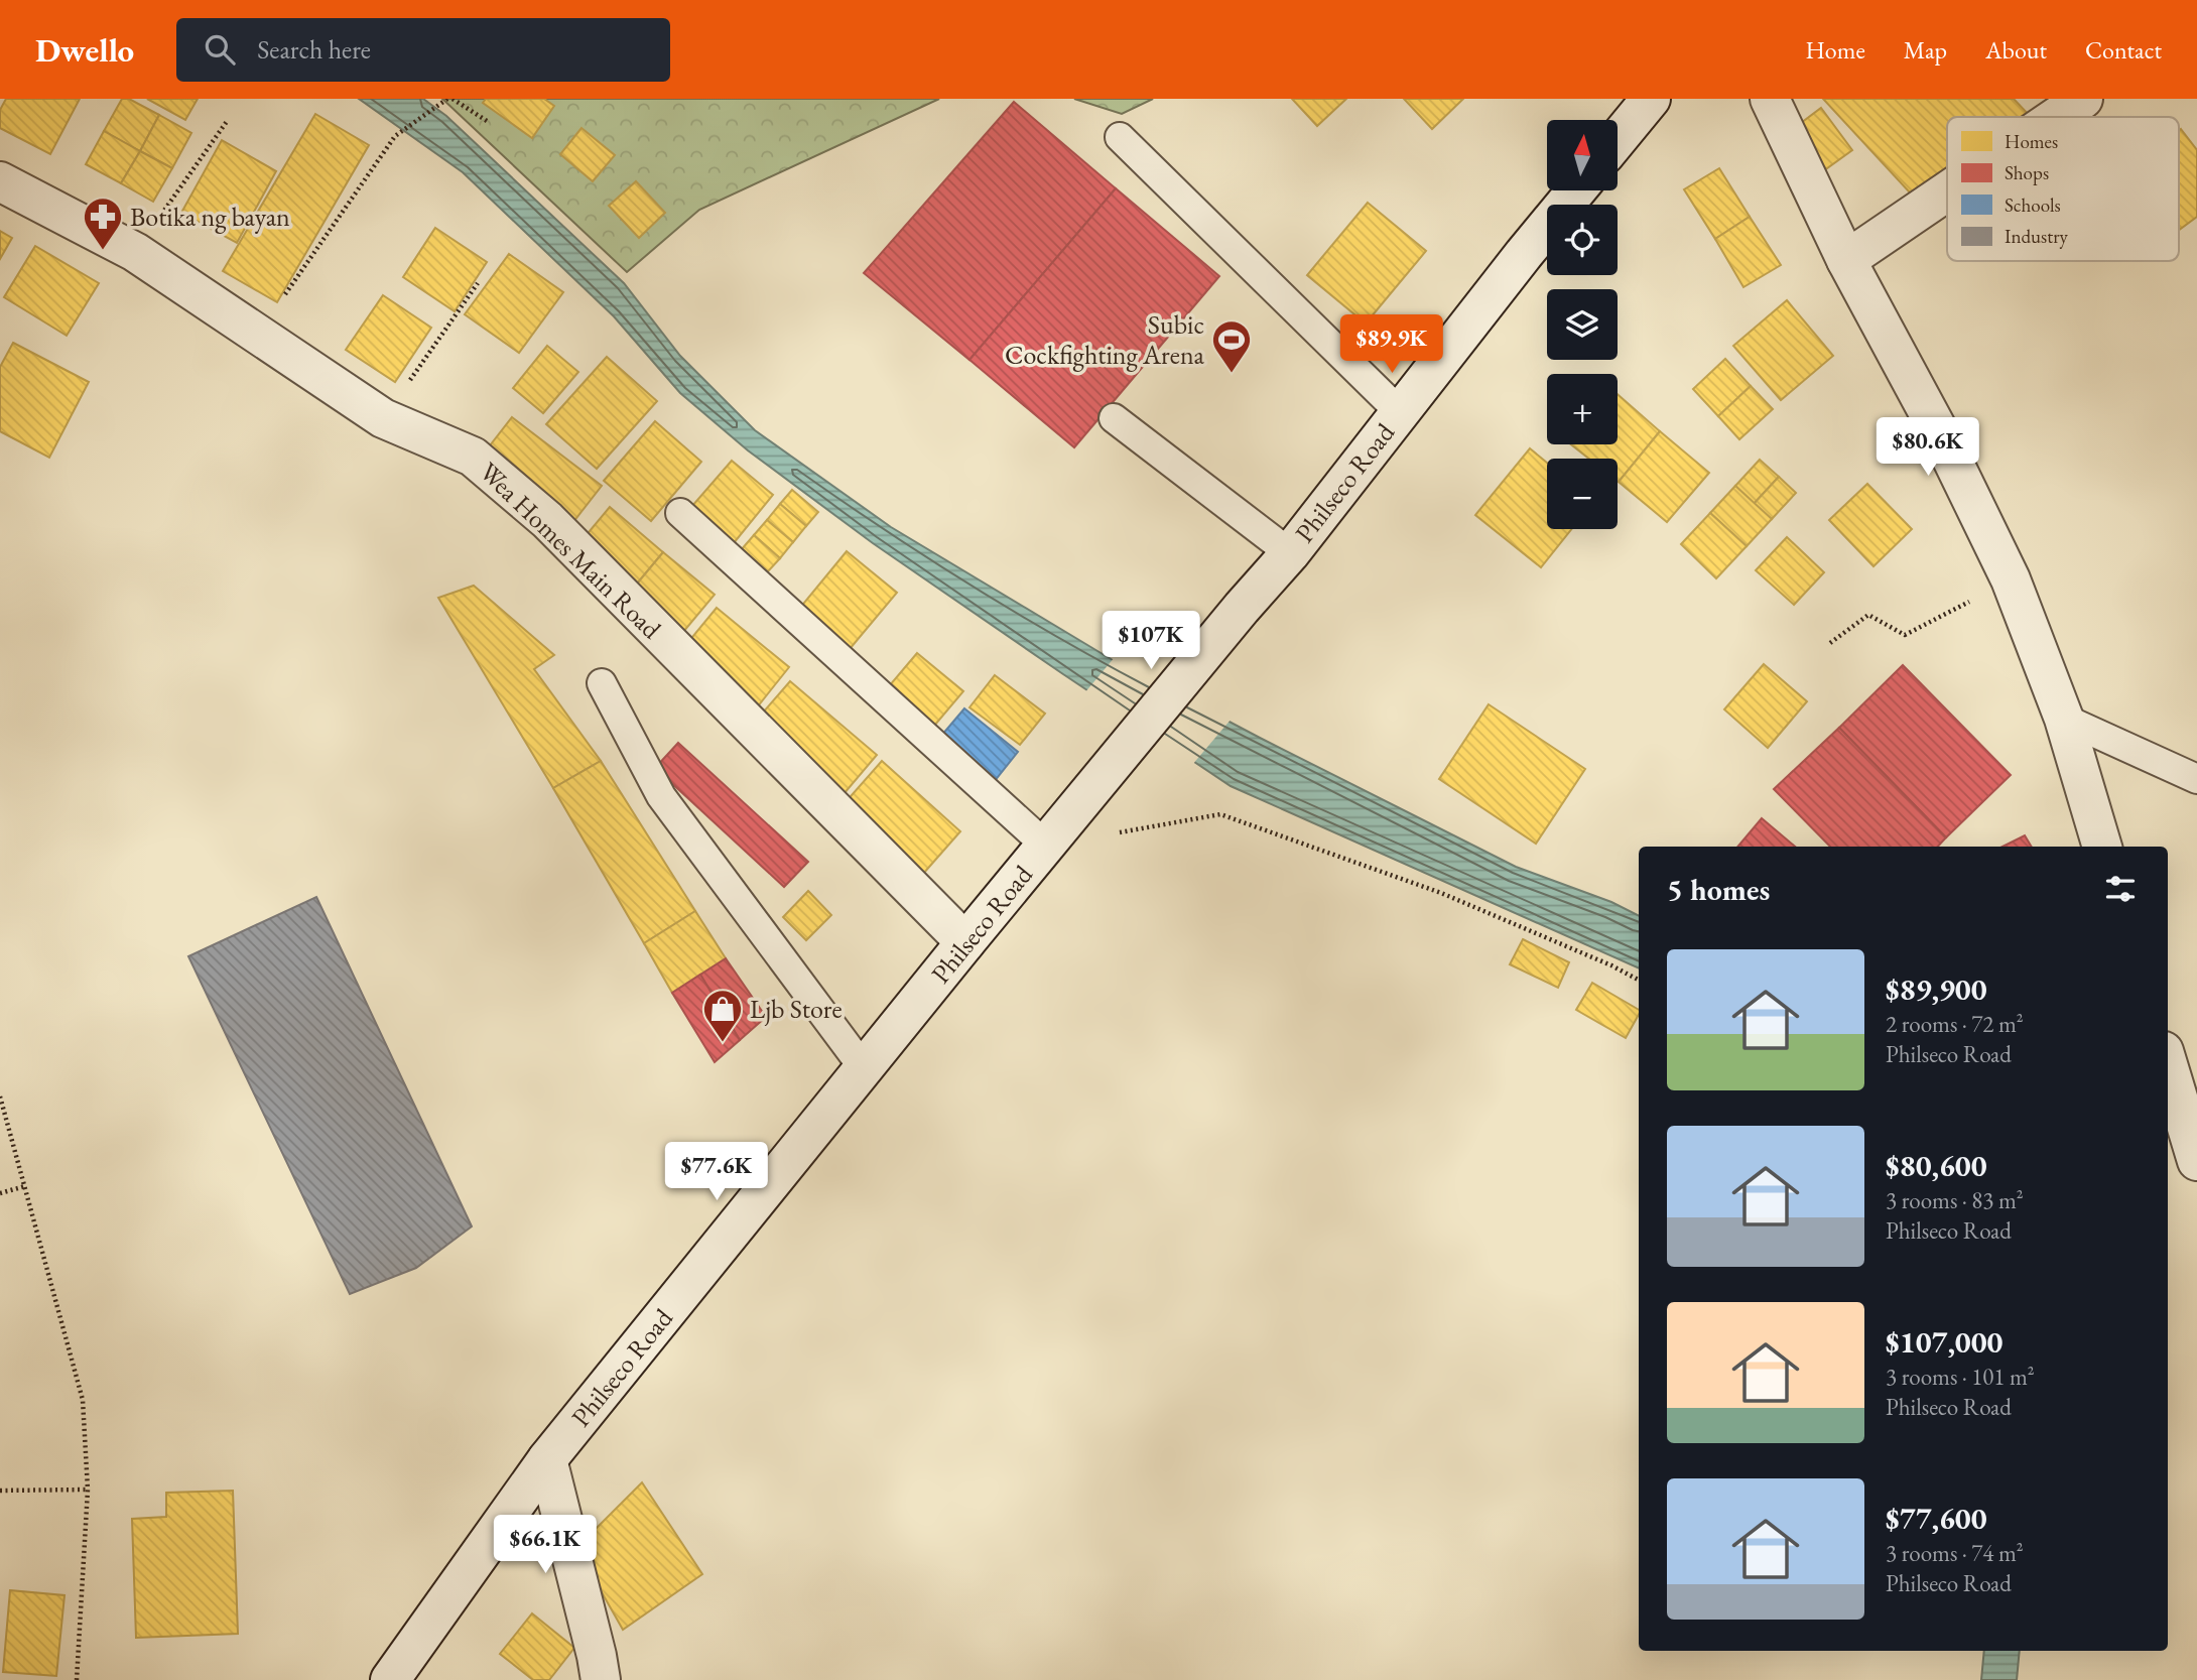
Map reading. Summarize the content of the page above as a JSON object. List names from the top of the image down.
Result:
{
  "streets": {
    "street": ["Philseco Road", "Wea Homes Main Road"]
  },
  "crossings": [
    ["Philseco Road", "Wea Homes Main Road"]
  ],
  "places": {
    "pharmacy": ["Botika ng bayan"],
    "sports": ["Subic Cockfighting Arena"],
    "shop": ["Ljb Store"]
  },
  "legend": [
    "Homes",
    "Shops",
    "Schools",
    "Industry"
  ],
  "north": "top",
  "page": {
    "header": "Dwello",
    "search": "Search here",
    "nav": [
      "Home",
      "Map",
      "About",
      "Contact"
    ],
    "map_buttons": ["+", "−"],
    "price": [
      "$89.9K",
      "$80.6K",
      "$107K",
      "$77.6K",
      "$66.1K"
    ],
    "heading": "5 homes",
    "list": [
      {
        "name": "$89,900",
        "note": "2 rooms · 72 m² · Philseco Road"
      },
      {
        "name": "$80,600",
        "note": "3 rooms · 83 m² · Philseco Road"
      },
      {
        "name": "$107,000",
        "note": "3 rooms · 101 m² · Philseco Road"
      },
      {
        "name": "$77,600",
        "note": "3 rooms · 74 m² · Philseco Road"
      }
    ]
  }
}
